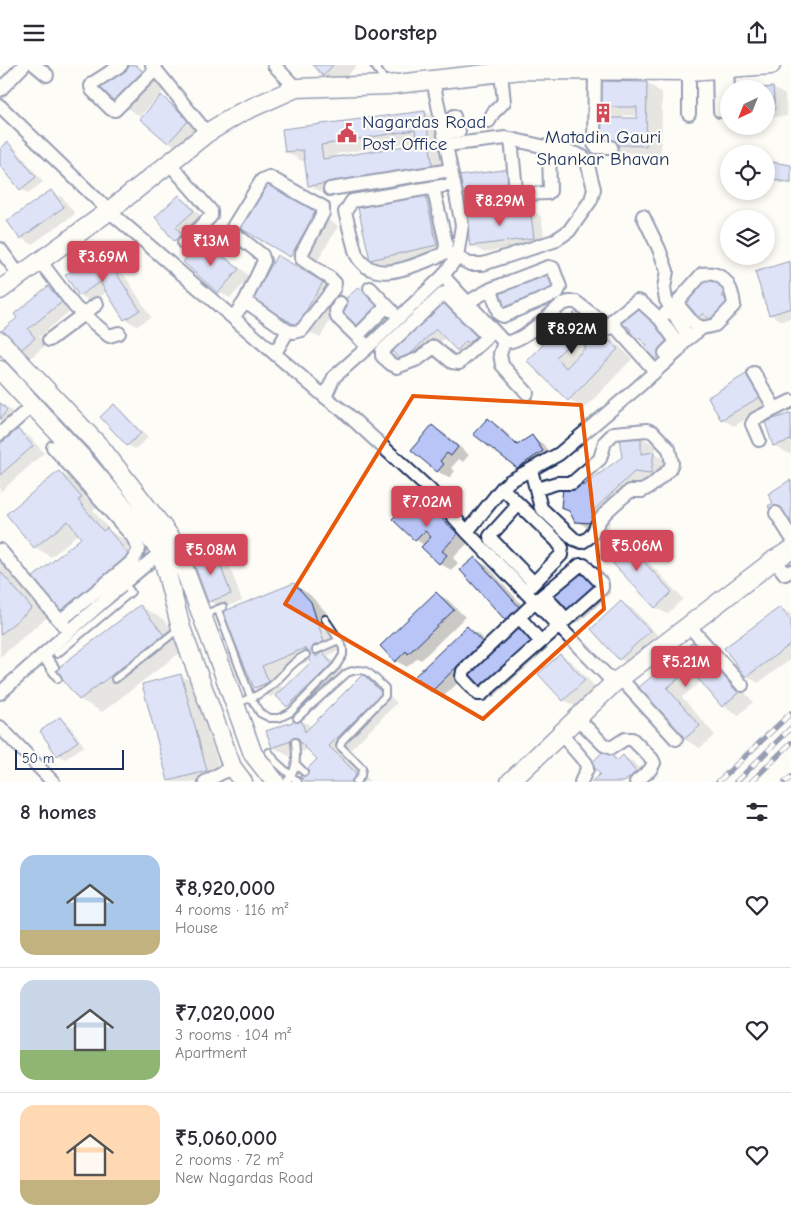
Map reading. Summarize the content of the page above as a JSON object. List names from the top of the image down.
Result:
{
  "places": {
    "building": ["Matadin Gauri Shankar Bhavan"],
    "public building": ["Nagardas Road Post Office"]
  },
  "scale_bar": "50 m",
  "north": "bottom left",
  "page": {
    "header": "Doorstep",
    "price": [
      "₹8.29M",
      "₹13M",
      "₹3.69M",
      "₹8.92M",
      "₹7.02M",
      "₹5.06M",
      "₹5.08M",
      "₹5.21M"
    ],
    "scale": "50 m",
    "heading": "8 homes",
    "list": [
      {
        "name": "₹8,920,000",
        "note": "4 rooms · 116 m² · House"
      },
      {
        "name": "₹7,020,000",
        "note": "3 rooms · 104 m² · Apartment"
      },
      {
        "name": "₹5,060,000",
        "note": "2 rooms · 72 m² · New Nagardas Road"
      }
    ]
  }
}
